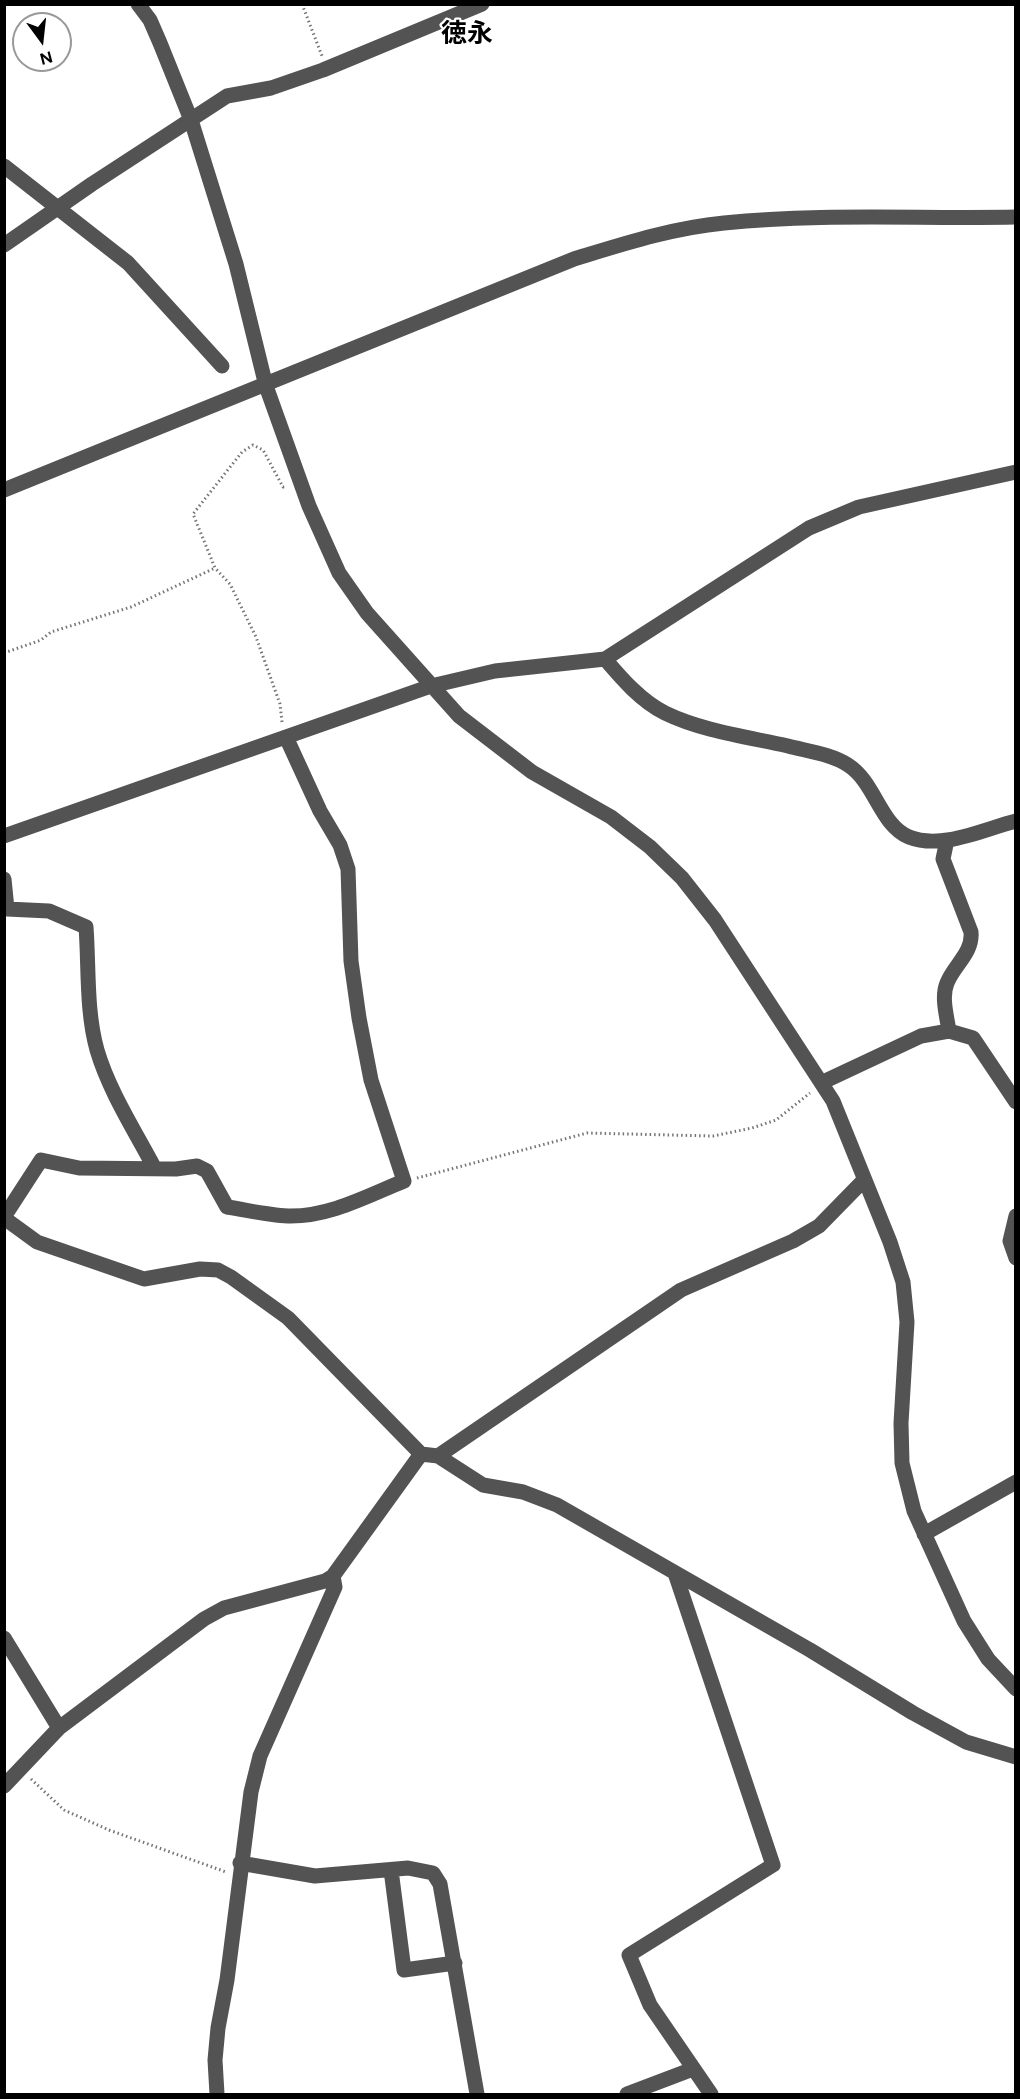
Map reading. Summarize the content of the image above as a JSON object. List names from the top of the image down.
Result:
{
  "districts": ["徳永"],
  "north": "bottom"
}
